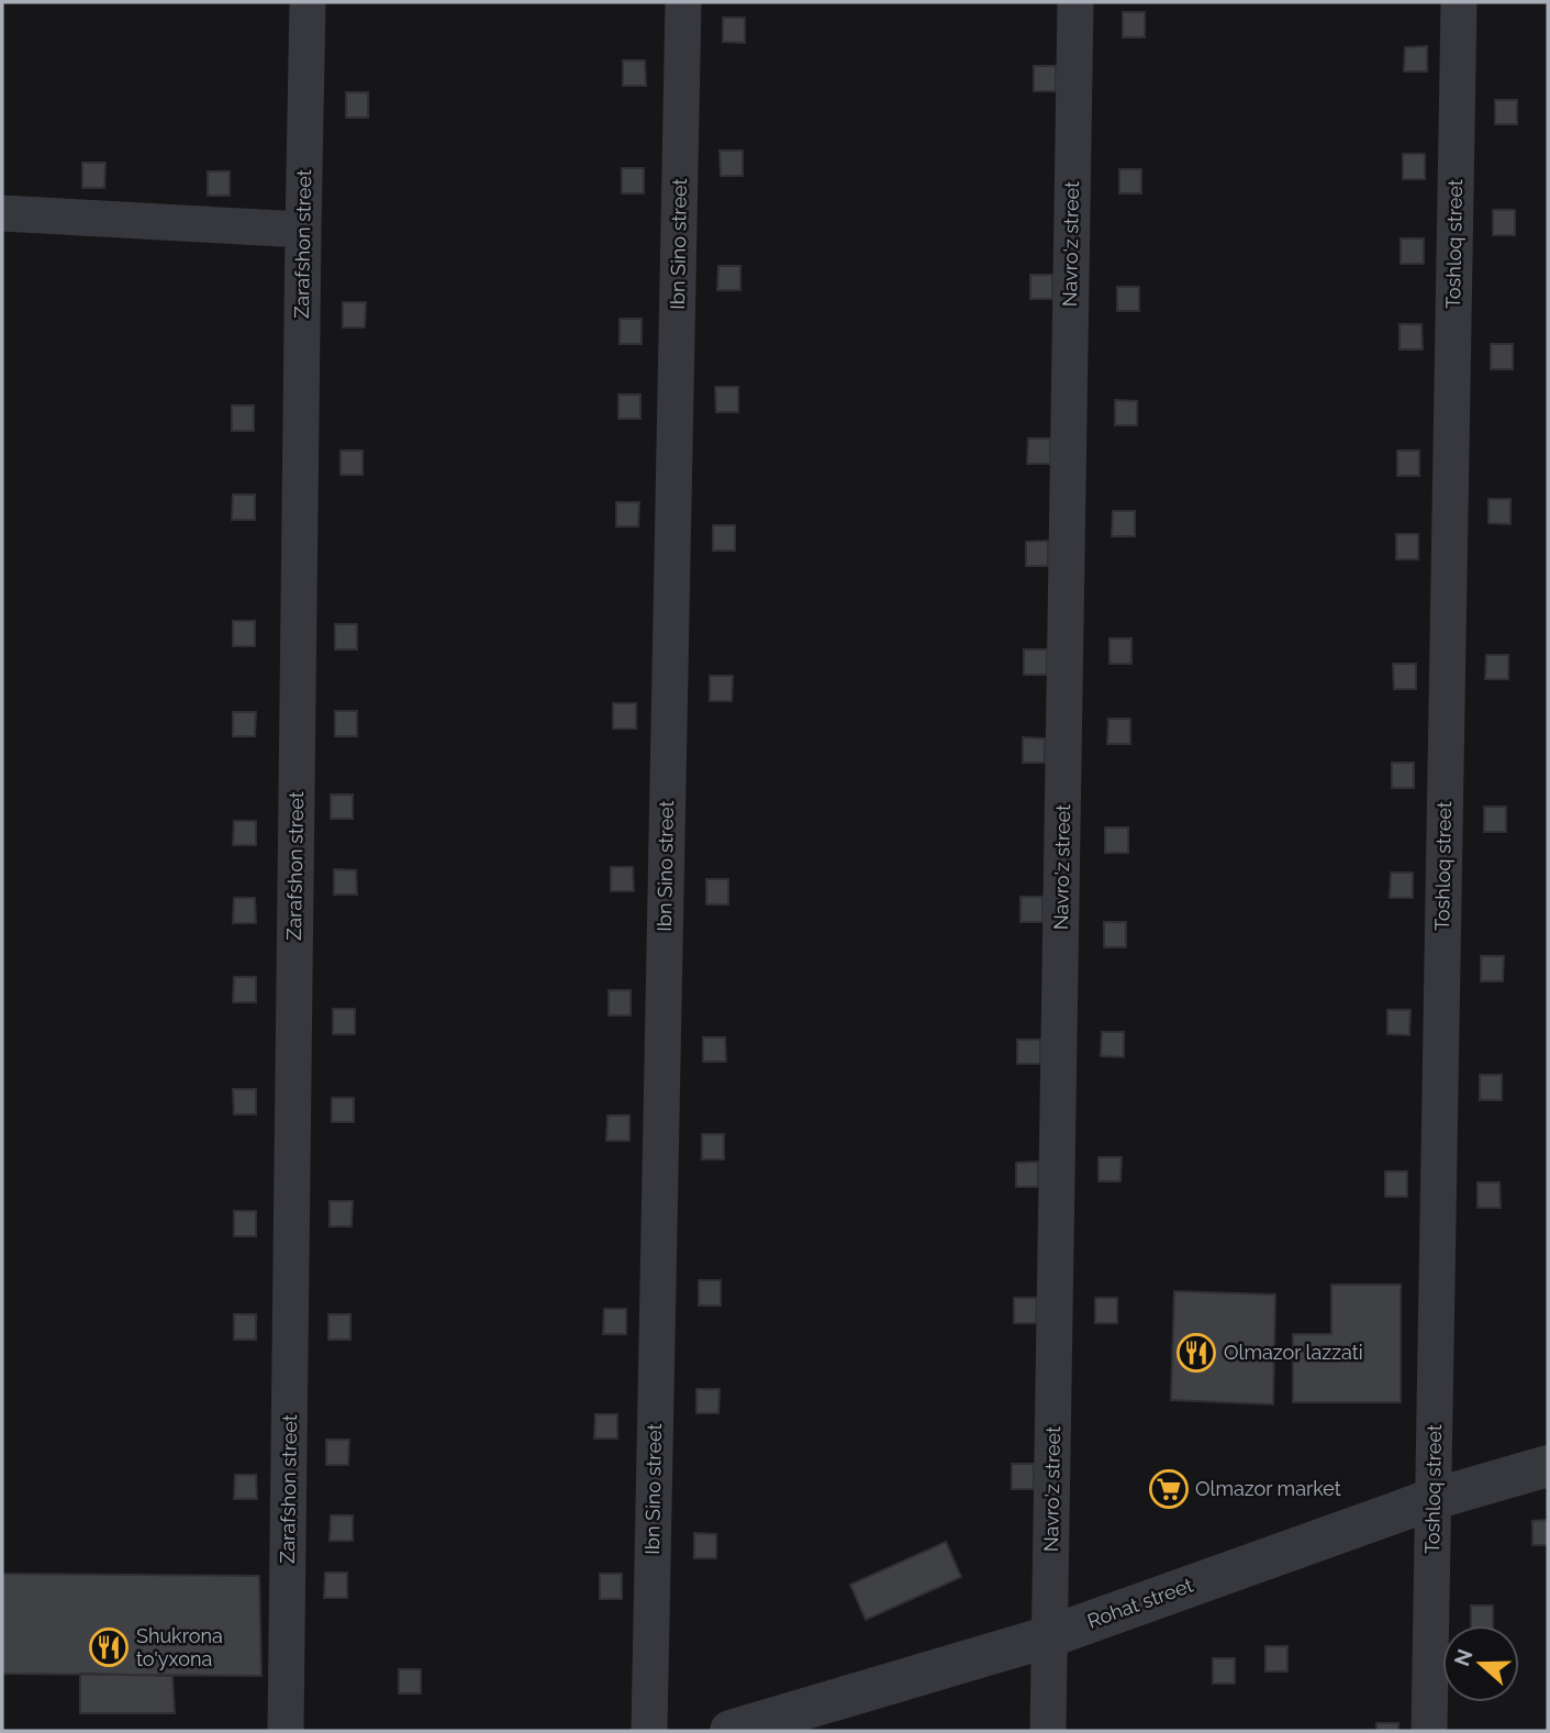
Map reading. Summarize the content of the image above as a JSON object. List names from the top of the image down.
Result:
{
  "streets": {
    "street": [
      "Zarafshon street",
      "Ibn Sino street",
      "Navro'z street",
      "Toshloq street",
      "Rohat street"
    ]
  },
  "crossings": [
    ["Navro'z street", "Rohat street"],
    ["Toshloq street", "Rohat street"]
  ],
  "places": {
    "restaurant": ["Olmazor lazzati", "Shukrona to'yxona"],
    "supermarket": ["Olmazor market"]
  },
  "north": "left"
}
